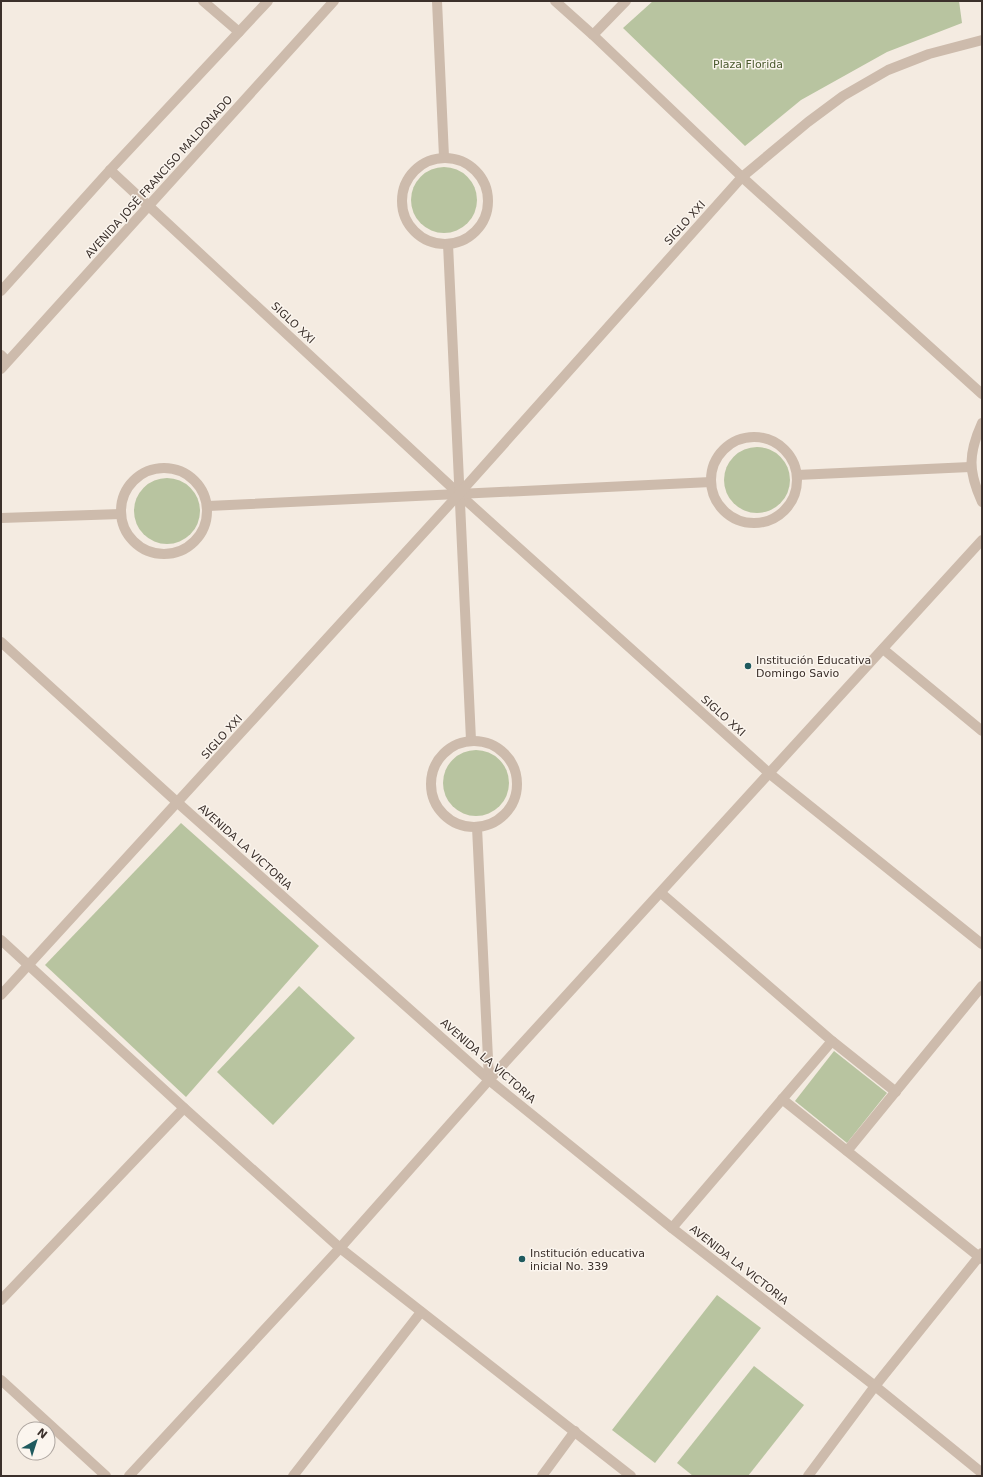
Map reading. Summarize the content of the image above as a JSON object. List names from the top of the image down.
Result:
{
  "streets": {
    "street": ["AVENIDA JOSÉ FRANCISO MALDONADO", "SIGLO XXI", "AVENIDA LA VICTORIA"]
  },
  "crossings": [
    ["AVENIDA JOSÉ FRANCISO MALDONADO", "SIGLO XXI"],
    ["SIGLO XXI", "AVENIDA LA VICTORIA"]
  ],
  "parks": ["Plaza Florida"],
  "places": ["Institución Educativa Domingo Savio", "Institución educativa inicial No. 339"],
  "north": "top right"
}
